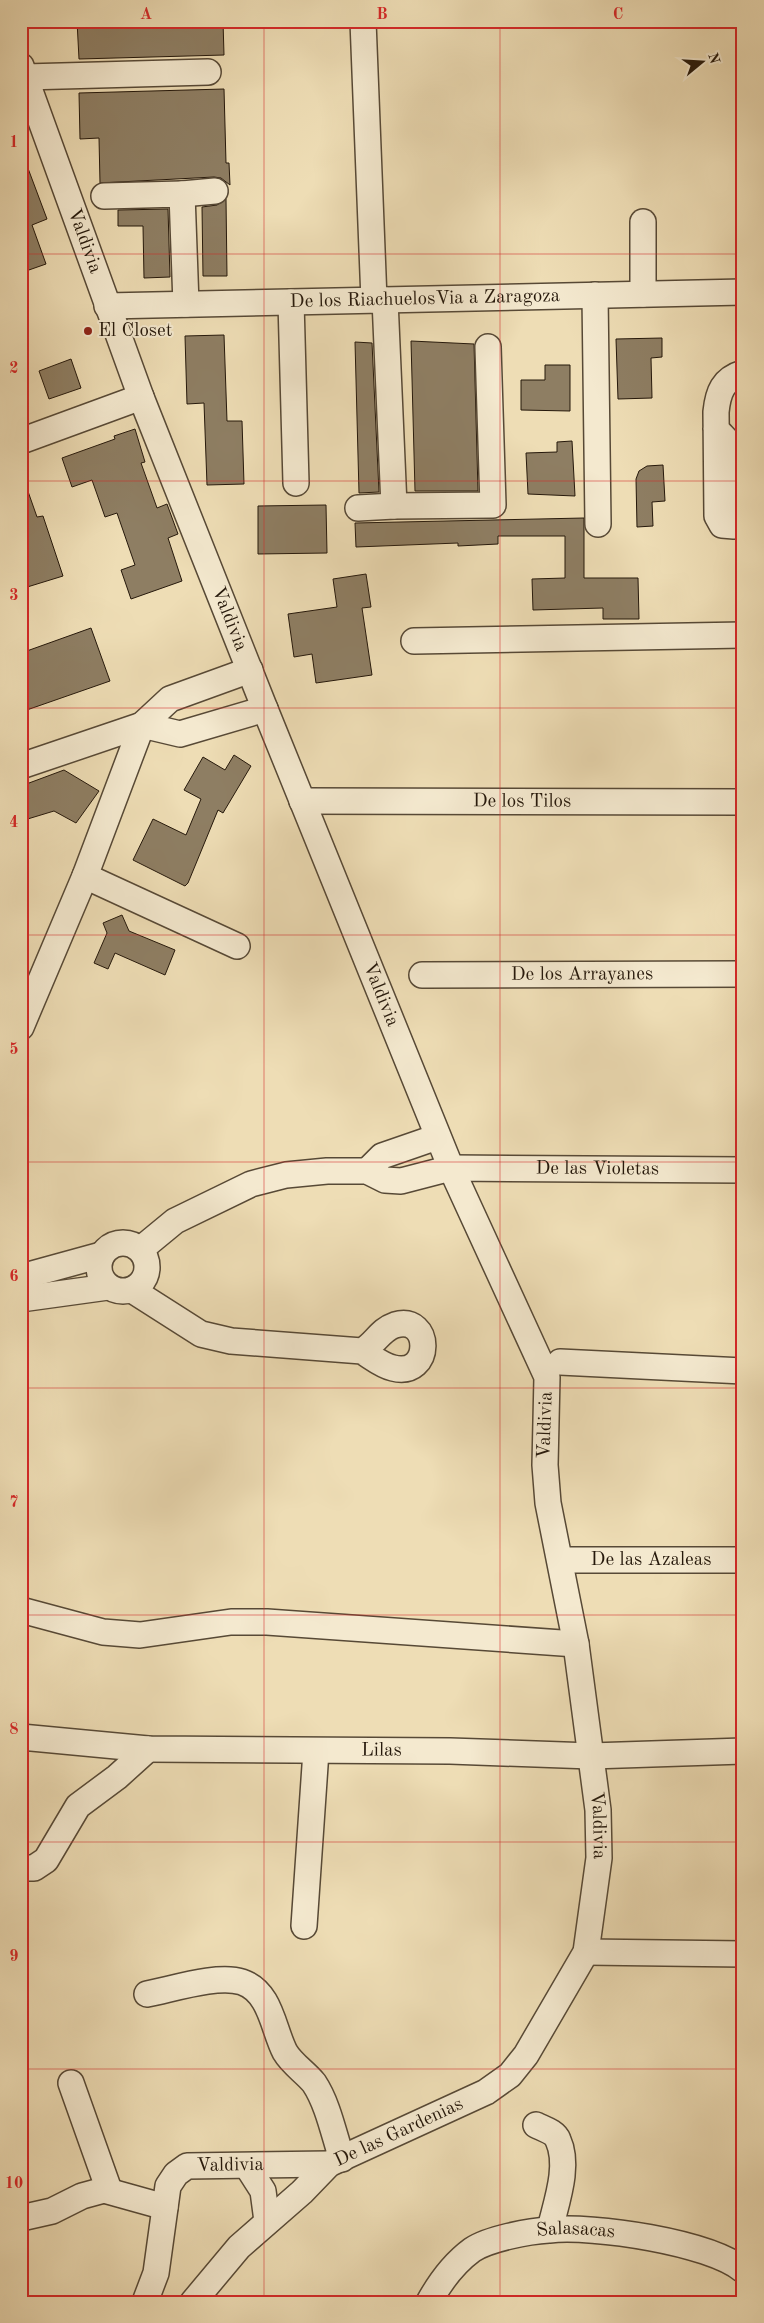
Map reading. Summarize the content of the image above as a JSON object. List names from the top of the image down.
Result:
{
  "streets": {
    "street": [
      "Valdivia",
      "De los RiachuelosVia a Zaragoza",
      "De los Tilos",
      "De los Arrayanes",
      "De las Violetas",
      "De las Azaleas",
      "Lilas",
      "De las Gardenias",
      "Salasacas"
    ]
  },
  "crossings": [
    ["Valdivia", "De los RiachuelosVia a Zaragoza"],
    ["Valdivia", "De los Tilos"],
    ["Valdivia", "De las Violetas"],
    ["Valdivia", "De las Azaleas"],
    ["Valdivia", "Lilas"],
    ["Valdivia", "De las Gardenias"]
  ],
  "places": ["El Closet"],
  "north": "right",
  "grid": {
    "columns": ["A", "B", "C"],
    "rows": [
      "1",
      "2",
      "3",
      "4",
      "5",
      "6",
      "7",
      "8",
      "9",
      "10"
    ]
  }
}
